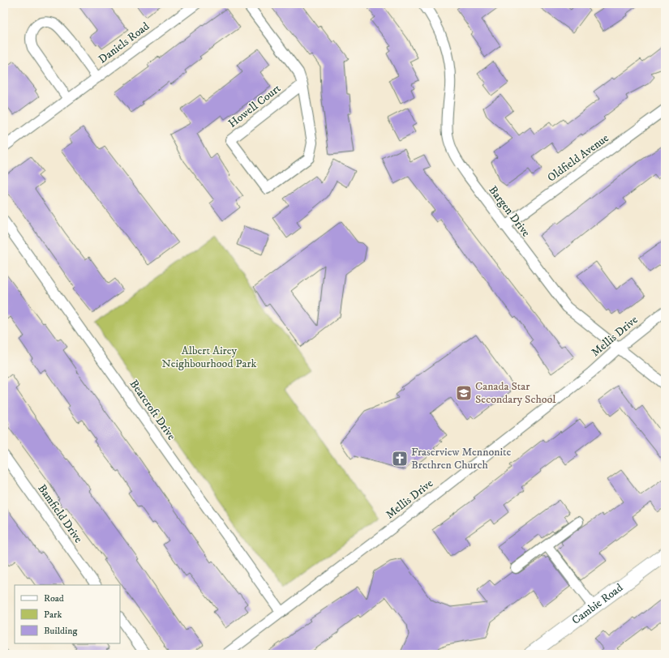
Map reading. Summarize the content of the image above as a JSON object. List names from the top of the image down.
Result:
{
  "streets": {
    "main road": ["Cambie Road"],
    "street": [
      "Daniels Road",
      "Howell Court",
      "Oldfield Avenue",
      "Bargen Drive",
      "Mellis Drive",
      "Bearcroft Drive",
      "Bamfield Drive"
    ]
  },
  "crossings": [
    ["Oldfield Avenue", "Bargen Drive"],
    ["Bargen Drive", "Mellis Drive"],
    ["Mellis Drive", "Bearcroft Drive"]
  ],
  "parks": ["Albert Airey Neighbourhood Park"],
  "places": {
    "school or university": ["Canada Star Secondary School"],
    "church": ["Fraserview Mennonite Brethren Church"]
  },
  "legend": ["Road", "Park", "Building"]
}
